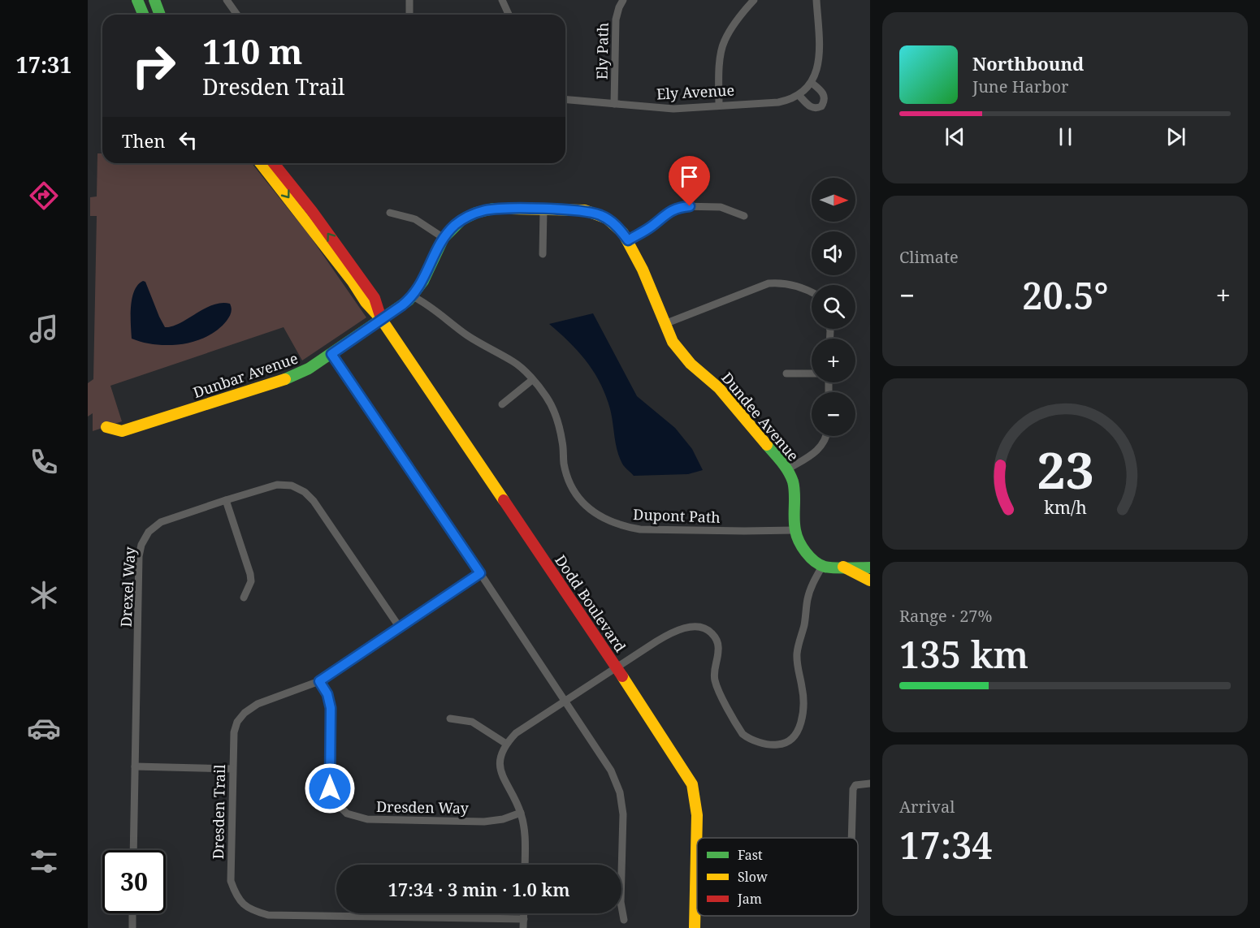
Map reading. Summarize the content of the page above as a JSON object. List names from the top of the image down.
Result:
{
  "streets": {
    "main road": ["Dunbar Avenue", "Dundee Avenue", "Dodd Boulevard"],
    "street": [
      "Ely Path",
      "Ely Avenue",
      "Dupont Path",
      "Drexel Way",
      "Dresden Way",
      "Dresden Trail"
    ]
  },
  "crossings": [
    ["Ely Path", "Ely Avenue"],
    ["Dunbar Avenue", "Dundee Avenue"],
    ["Dunbar Avenue", "Dodd Boulevard"],
    ["Dundee Avenue", "Dupont Path"],
    ["Dundee Avenue", "Dodd Boulevard"],
    ["Drexel Way", "Dresden Trail"],
    ["Dresden Way", "Dresden Trail"]
  ],
  "legend": ["Fast", "Slow", "Jam"],
  "north": "right",
  "page": {
    "tabs": "17:31",
    "turn": ["110 m", "Dresden Trail"],
    "song": ["Northbound", "June Harbor"],
    "then": "Then",
    "map_buttons": ["+", "−"],
    "tile": [
      "Climate",
      ["Range · 27%", "135 km"],
      ["Arrival", "17:34"]
    ],
    "heat": ["−", "20.5°", "+"],
    "limit": "30",
    "trip": "17:34 · 3 min · 1.0 km",
    "gauge": ["23", "km/h"]
  }
}
